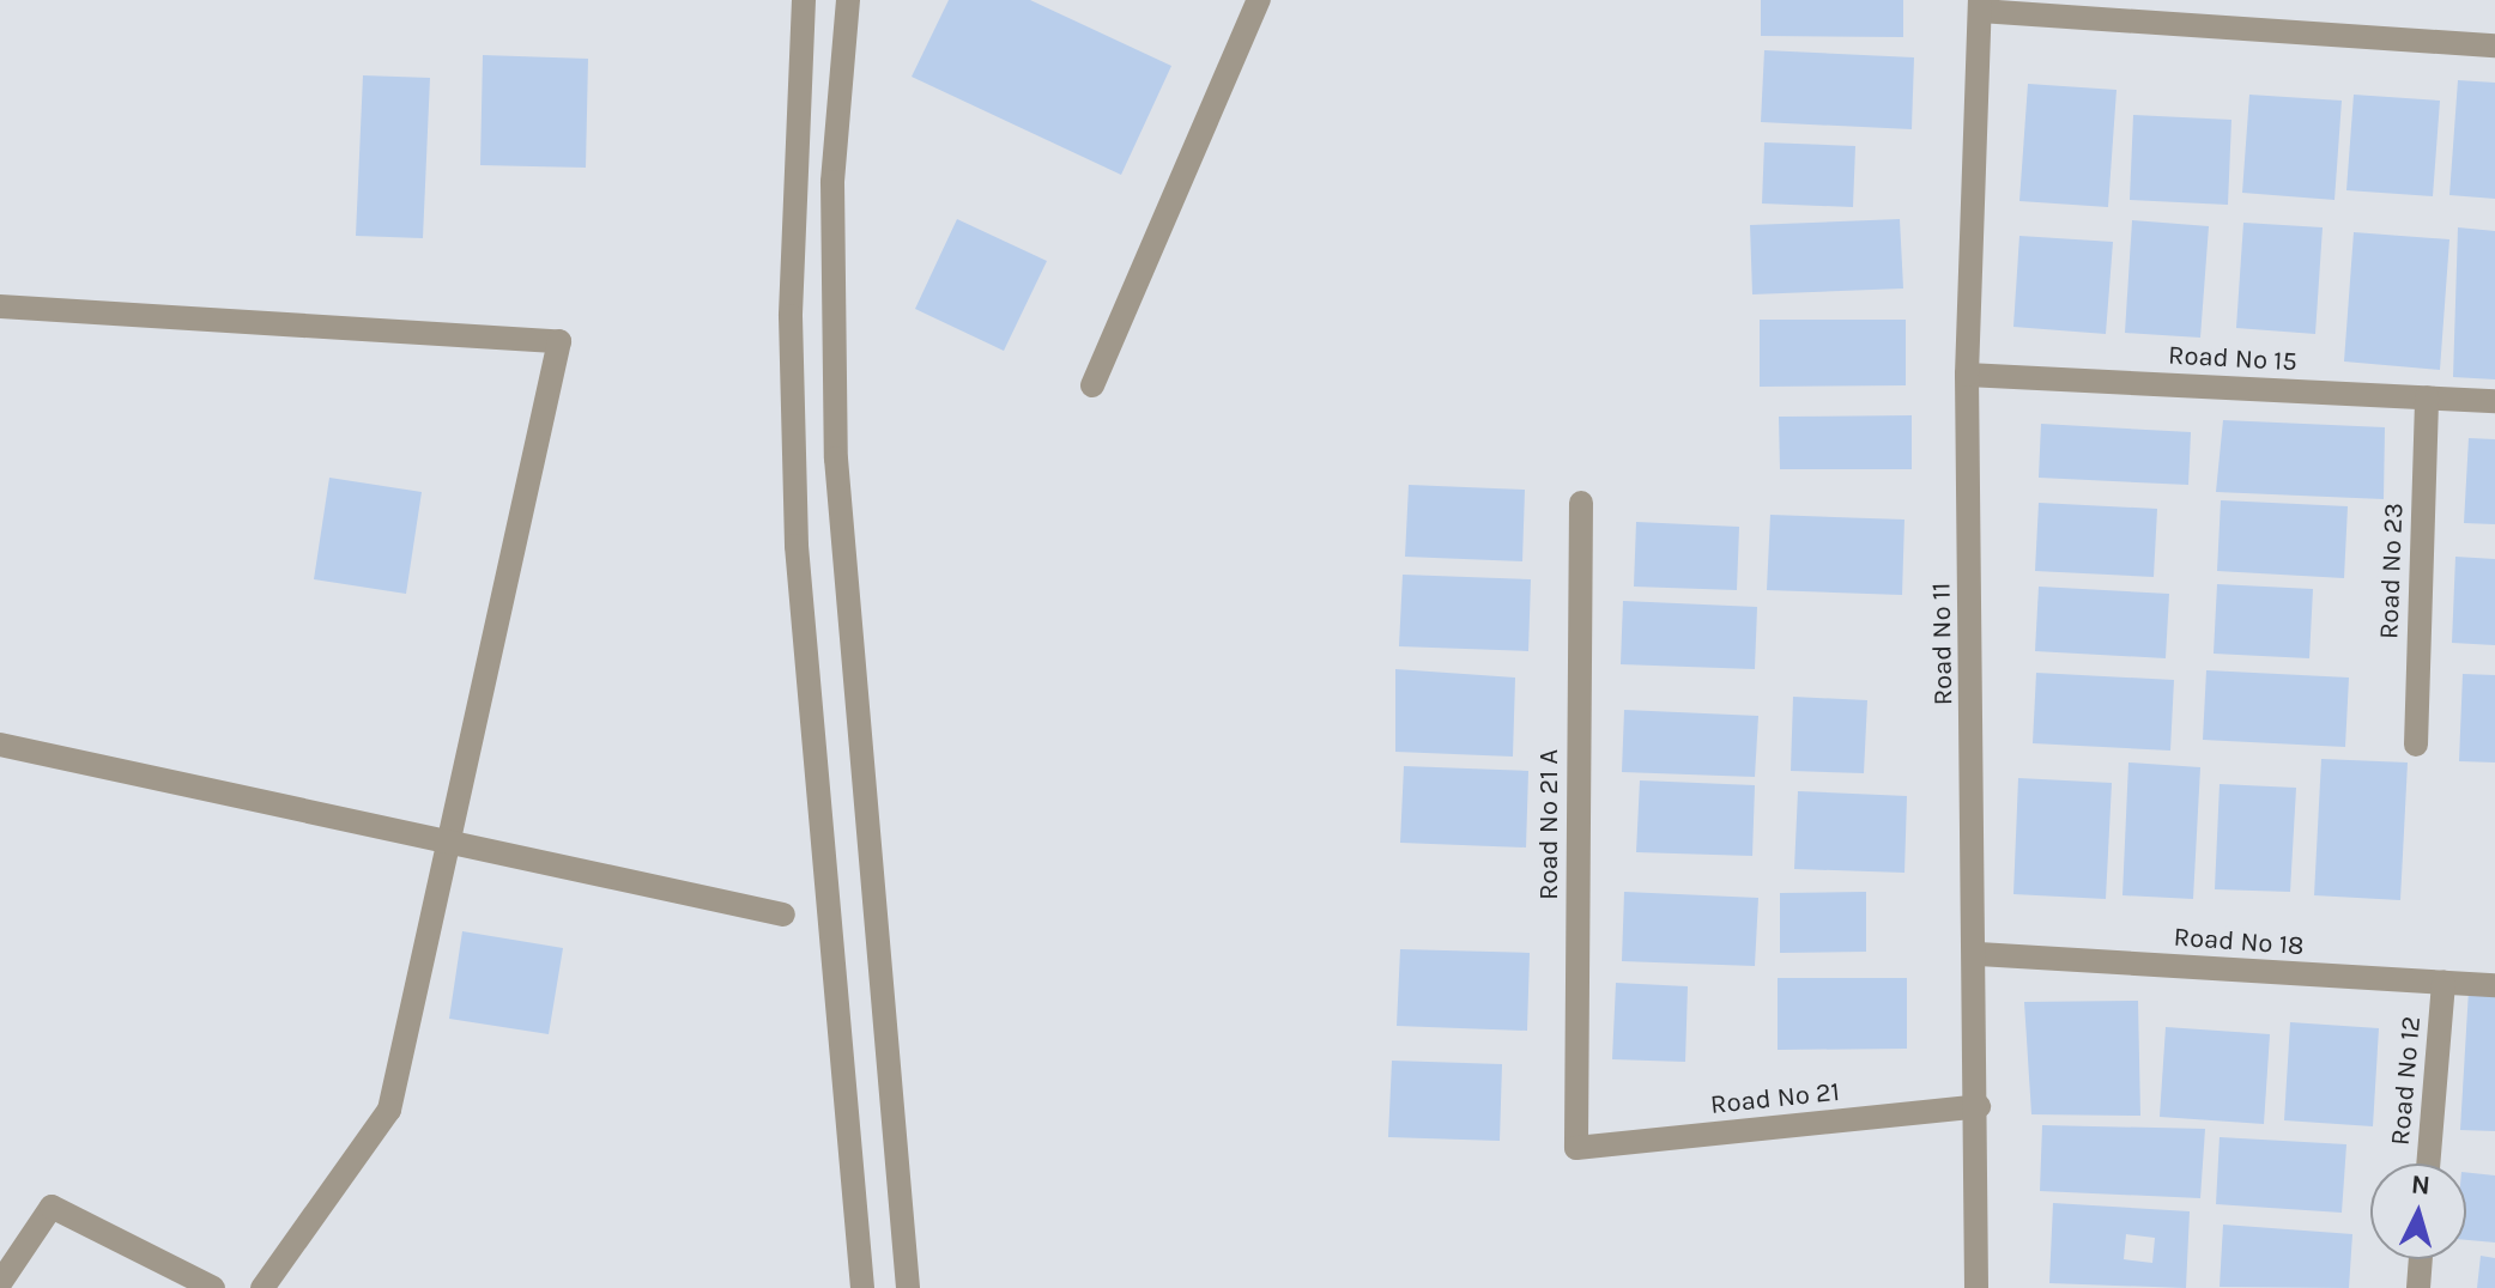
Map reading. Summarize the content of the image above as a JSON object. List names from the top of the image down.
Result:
{
  "streets": {
    "street": [
      "Road No 15",
      "Road No 23",
      "Road No 11",
      "Road No 21 A",
      "Road No 18",
      "Road No 12",
      "Road No 21"
    ]
  },
  "crossings": [
    ["Road No 15", "Road No 23"],
    ["Road No 15", "Road No 11"],
    ["Road No 11", "Road No 18"],
    ["Road No 11", "Road No 21"],
    ["Road No 21 A", "Road No 21"],
    ["Road No 18", "Road No 12"]
  ],
  "north": "top"
}
